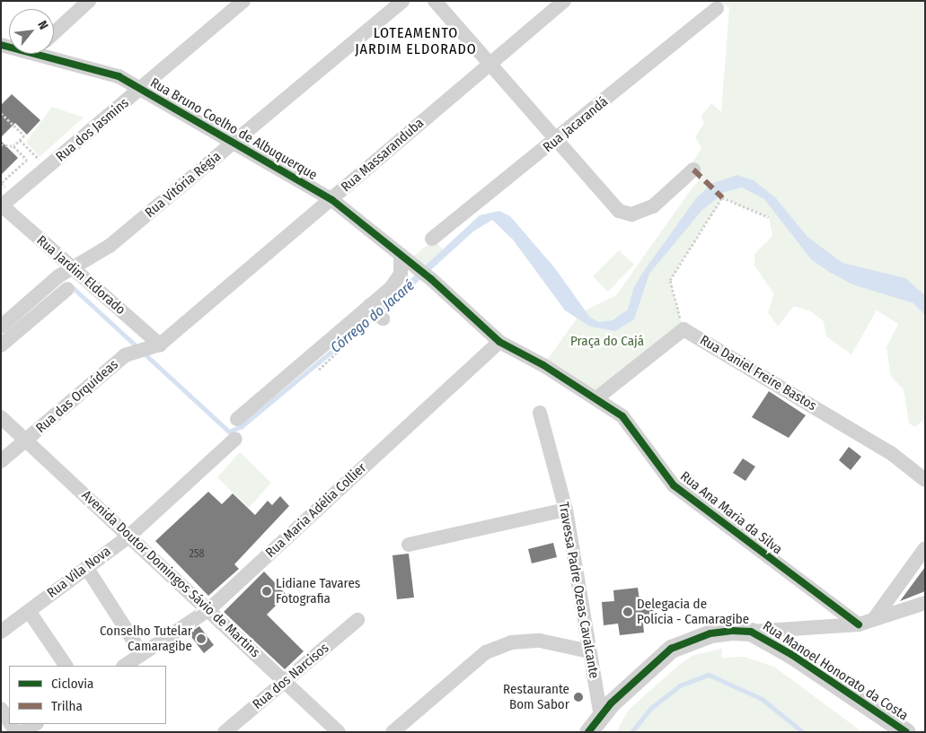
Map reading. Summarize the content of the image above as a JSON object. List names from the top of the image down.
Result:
{
  "streets": {
    "street": [
      "Rua Jacarandá",
      "Rua Bruno Coelho de Albuquerque",
      "Rua dos Jasmins",
      "Rua Massaranduba",
      "Rua Vitória Régia",
      "Rua Jardim Eldorado",
      "Rua Daniel Freire Bastos",
      "Rua das Orquídeas",
      "Rua Maria Adélia Collier",
      "Rua Ana Maria da Silva",
      "Rua Vila Nova",
      "Avenida Doutor Domingos Sávio de Martins",
      "Travessa Padre Ozeas Cavalcante",
      "Rua Manoel Honorato da Costa",
      "Rua dos Narcisos"
    ]
  },
  "crossings": [
    ["Rua Bruno Coelho de Albuquerque", "Rua dos Jasmins"],
    ["Rua Bruno Coelho de Albuquerque", "Rua Massaranduba"],
    ["Rua Bruno Coelho de Albuquerque", "Rua Vitória Régia"],
    ["Rua Bruno Coelho de Albuquerque", "Rua Ana Maria da Silva"],
    ["Rua dos Jasmins", "Rua Jardim Eldorado"],
    ["Rua Massaranduba", "Rua Jardim Eldorado"],
    ["Rua Massaranduba", "Rua das Orquídeas"],
    ["Rua Vitória Régia", "Rua Jardim Eldorado"],
    ["Rua Jardim Eldorado", "Rua das Orquídeas"],
    ["Rua das Orquídeas", "Avenida Doutor Domingos Sávio de Martins"],
    ["Rua Maria Adélia Collier", "Rua Ana Maria da Silva"],
    ["Rua Maria Adélia Collier", "Avenida Doutor Domingos Sávio de Martins"],
    ["Rua Vila Nova", "Avenida Doutor Domingos Sávio de Martins"],
    ["Avenida Doutor Domingos Sávio de Martins", "Rua dos Narcisos"]
  ],
  "districts": ["LOTEAMENTO JARDIM ELDORADO"],
  "water": ["Córrego do Jacaré"],
  "parks": ["Praça do Cajá"],
  "places": [
    "Lidiane Tavares Fotografia",
    "Delegacia de Polícia - Camaragibe",
    "Conselho Tutelar Camaragibe",
    "Restaurante Bom Sabor"
  ],
  "house_numbers": ["258"],
  "legend": ["Ciclovia", "Trilha"],
  "north": "top right"
}
